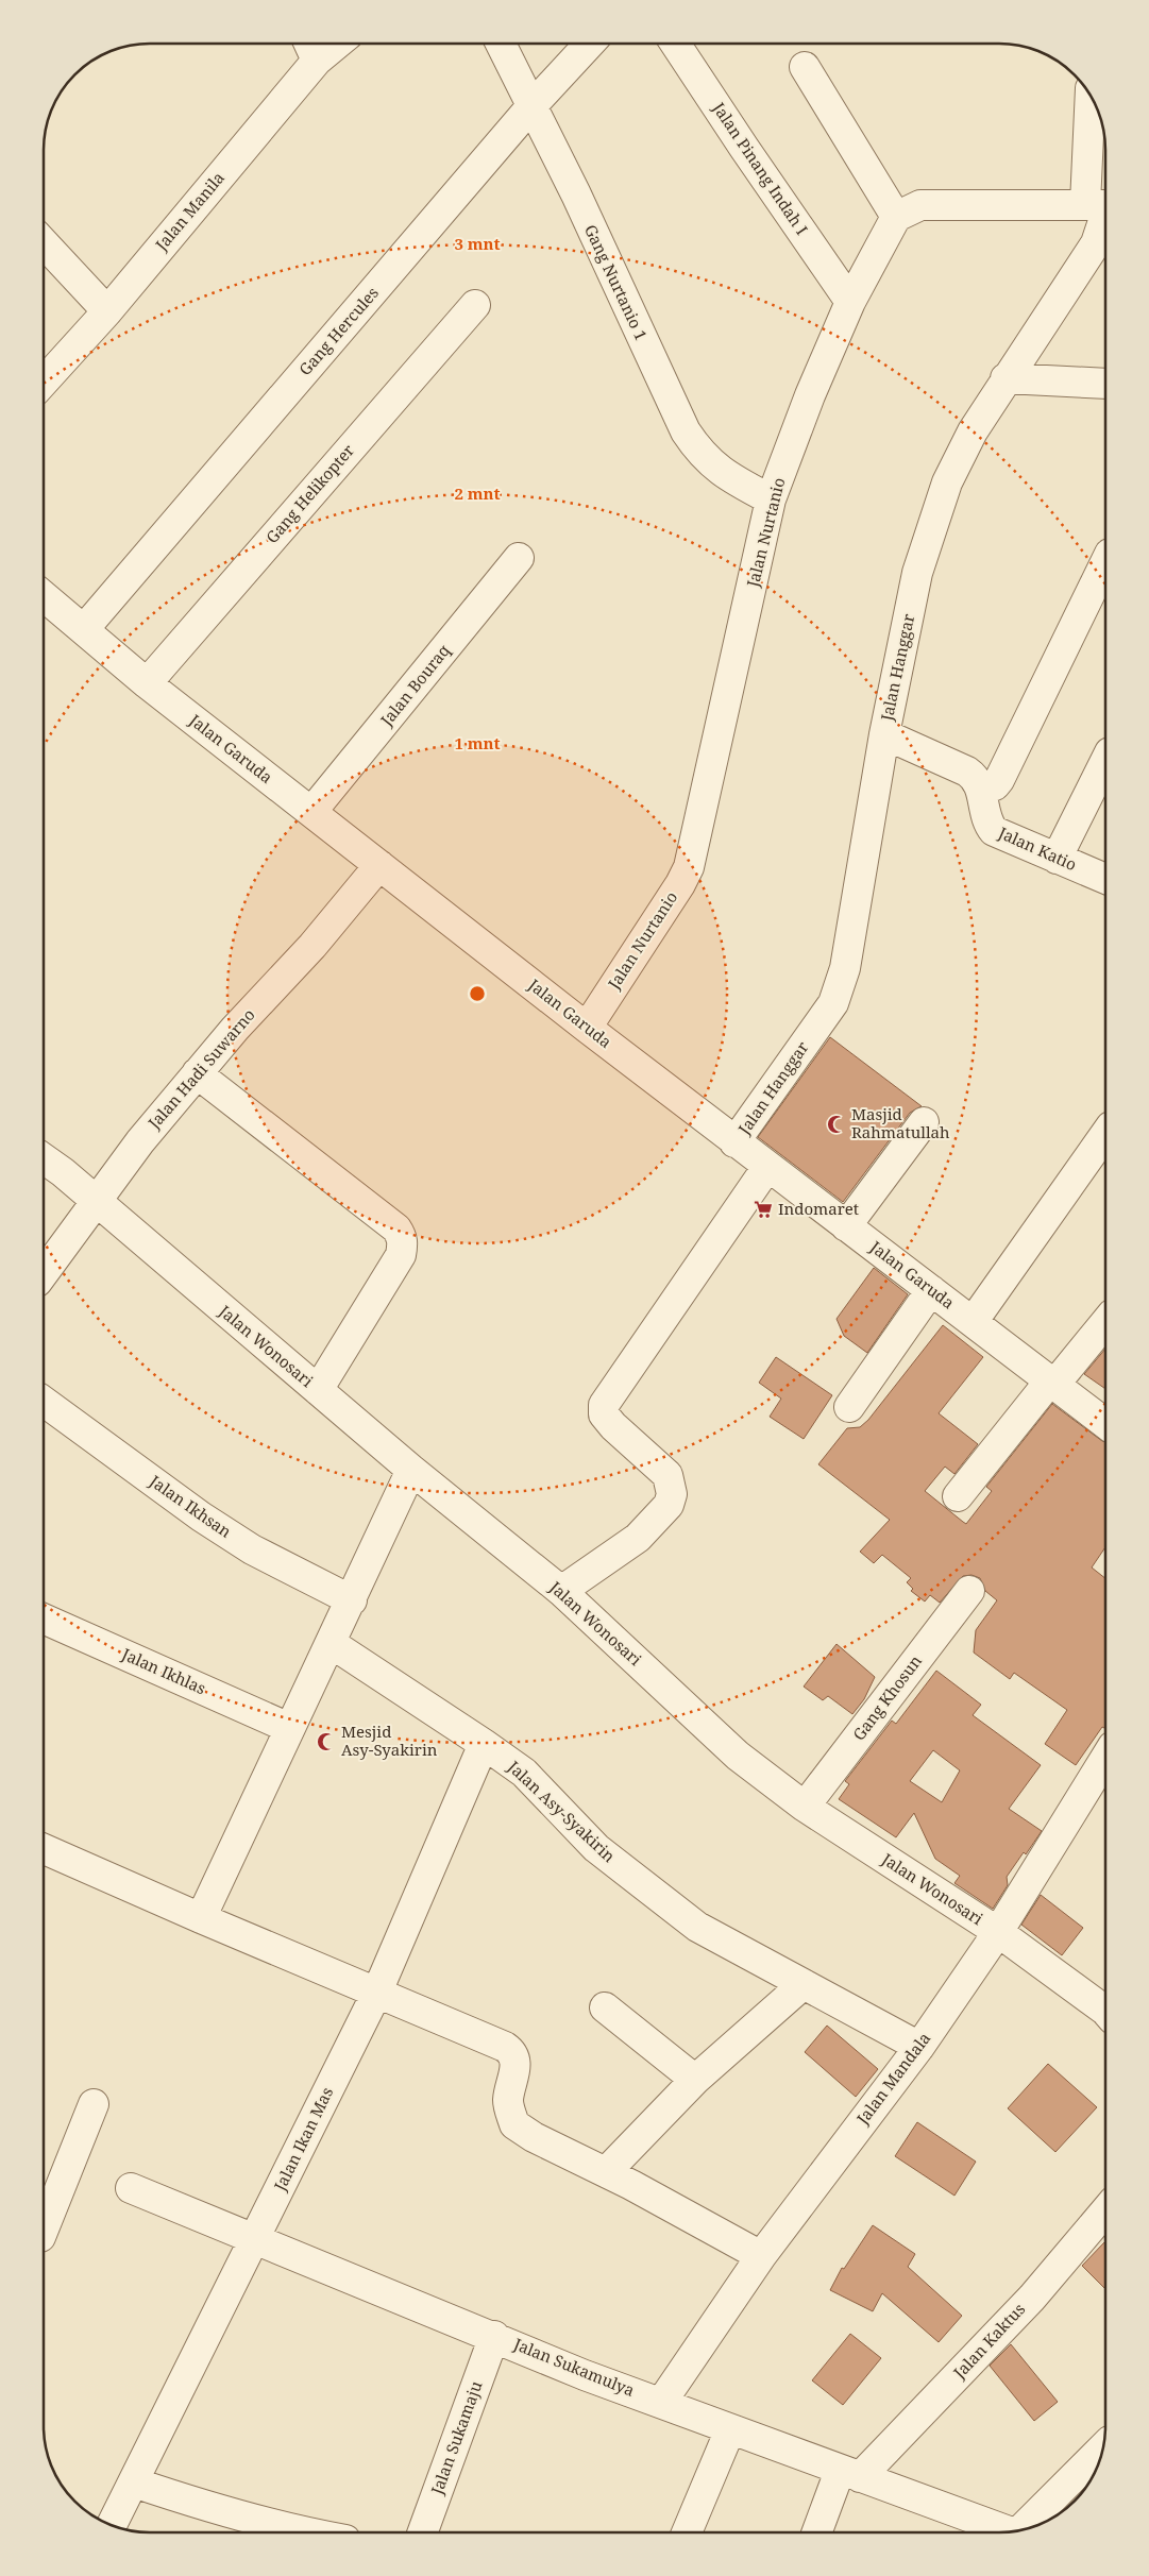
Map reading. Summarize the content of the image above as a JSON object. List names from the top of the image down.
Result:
{
  "streets": {
    "street": [
      "Jalan Pinang Indah I",
      "Jalan Manila",
      "Gang Nurtanio 1",
      "Gang Hercules",
      "Gang Helikopter",
      "Jalan Nurtanio",
      "Jalan Hanggar",
      "Jalan Bouraq",
      "Jalan Garuda",
      "Jalan Katio",
      "Jalan Hadi Suwarno",
      "Jalan Wonosari",
      "Jalan Ikhsan",
      "Jalan Ikhlas",
      "Gang Khosun",
      "Jalan Asy-Syakirin",
      "Jalan Mandala",
      "Jalan Ikan Mas",
      "Jalan Kaktus",
      "Jalan Sukamulya",
      "Jalan Sukamaju"
    ]
  },
  "crossings": [
    ["Jalan Pinang Indah I", "Jalan Nurtanio"],
    ["Gang Nurtanio 1", "Gang Hercules"],
    ["Gang Nurtanio 1", "Jalan Nurtanio"],
    ["Gang Hercules", "Jalan Garuda"],
    ["Gang Helikopter", "Jalan Garuda"],
    ["Jalan Nurtanio", "Jalan Garuda"],
    ["Jalan Hanggar", "Jalan Garuda"],
    ["Jalan Bouraq", "Jalan Garuda"],
    ["Jalan Garuda", "Jalan Hadi Suwarno"],
    ["Jalan Hadi Suwarno", "Jalan Wonosari"],
    ["Jalan Wonosari", "Gang Khosun"],
    ["Jalan Wonosari", "Jalan Mandala"],
    ["Jalan Asy-Syakirin", "Jalan Mandala"],
    ["Jalan Asy-Syakirin", "Jalan Ikan Mas"],
    ["Jalan Mandala", "Jalan Sukamulya"],
    ["Jalan Ikan Mas", "Jalan Sukamulya"],
    ["Jalan Kaktus", "Jalan Sukamulya"],
    ["Jalan Sukamulya", "Jalan Sukamaju"]
  ],
  "places": {
    "mosque": ["Masjid Rahmatullah", "Mesjid Asy-Syakirin"],
    "supermarket": ["Indomaret"]
  },
  "rings": ["3 mnt", "2 mnt", "1 mnt"]
}
